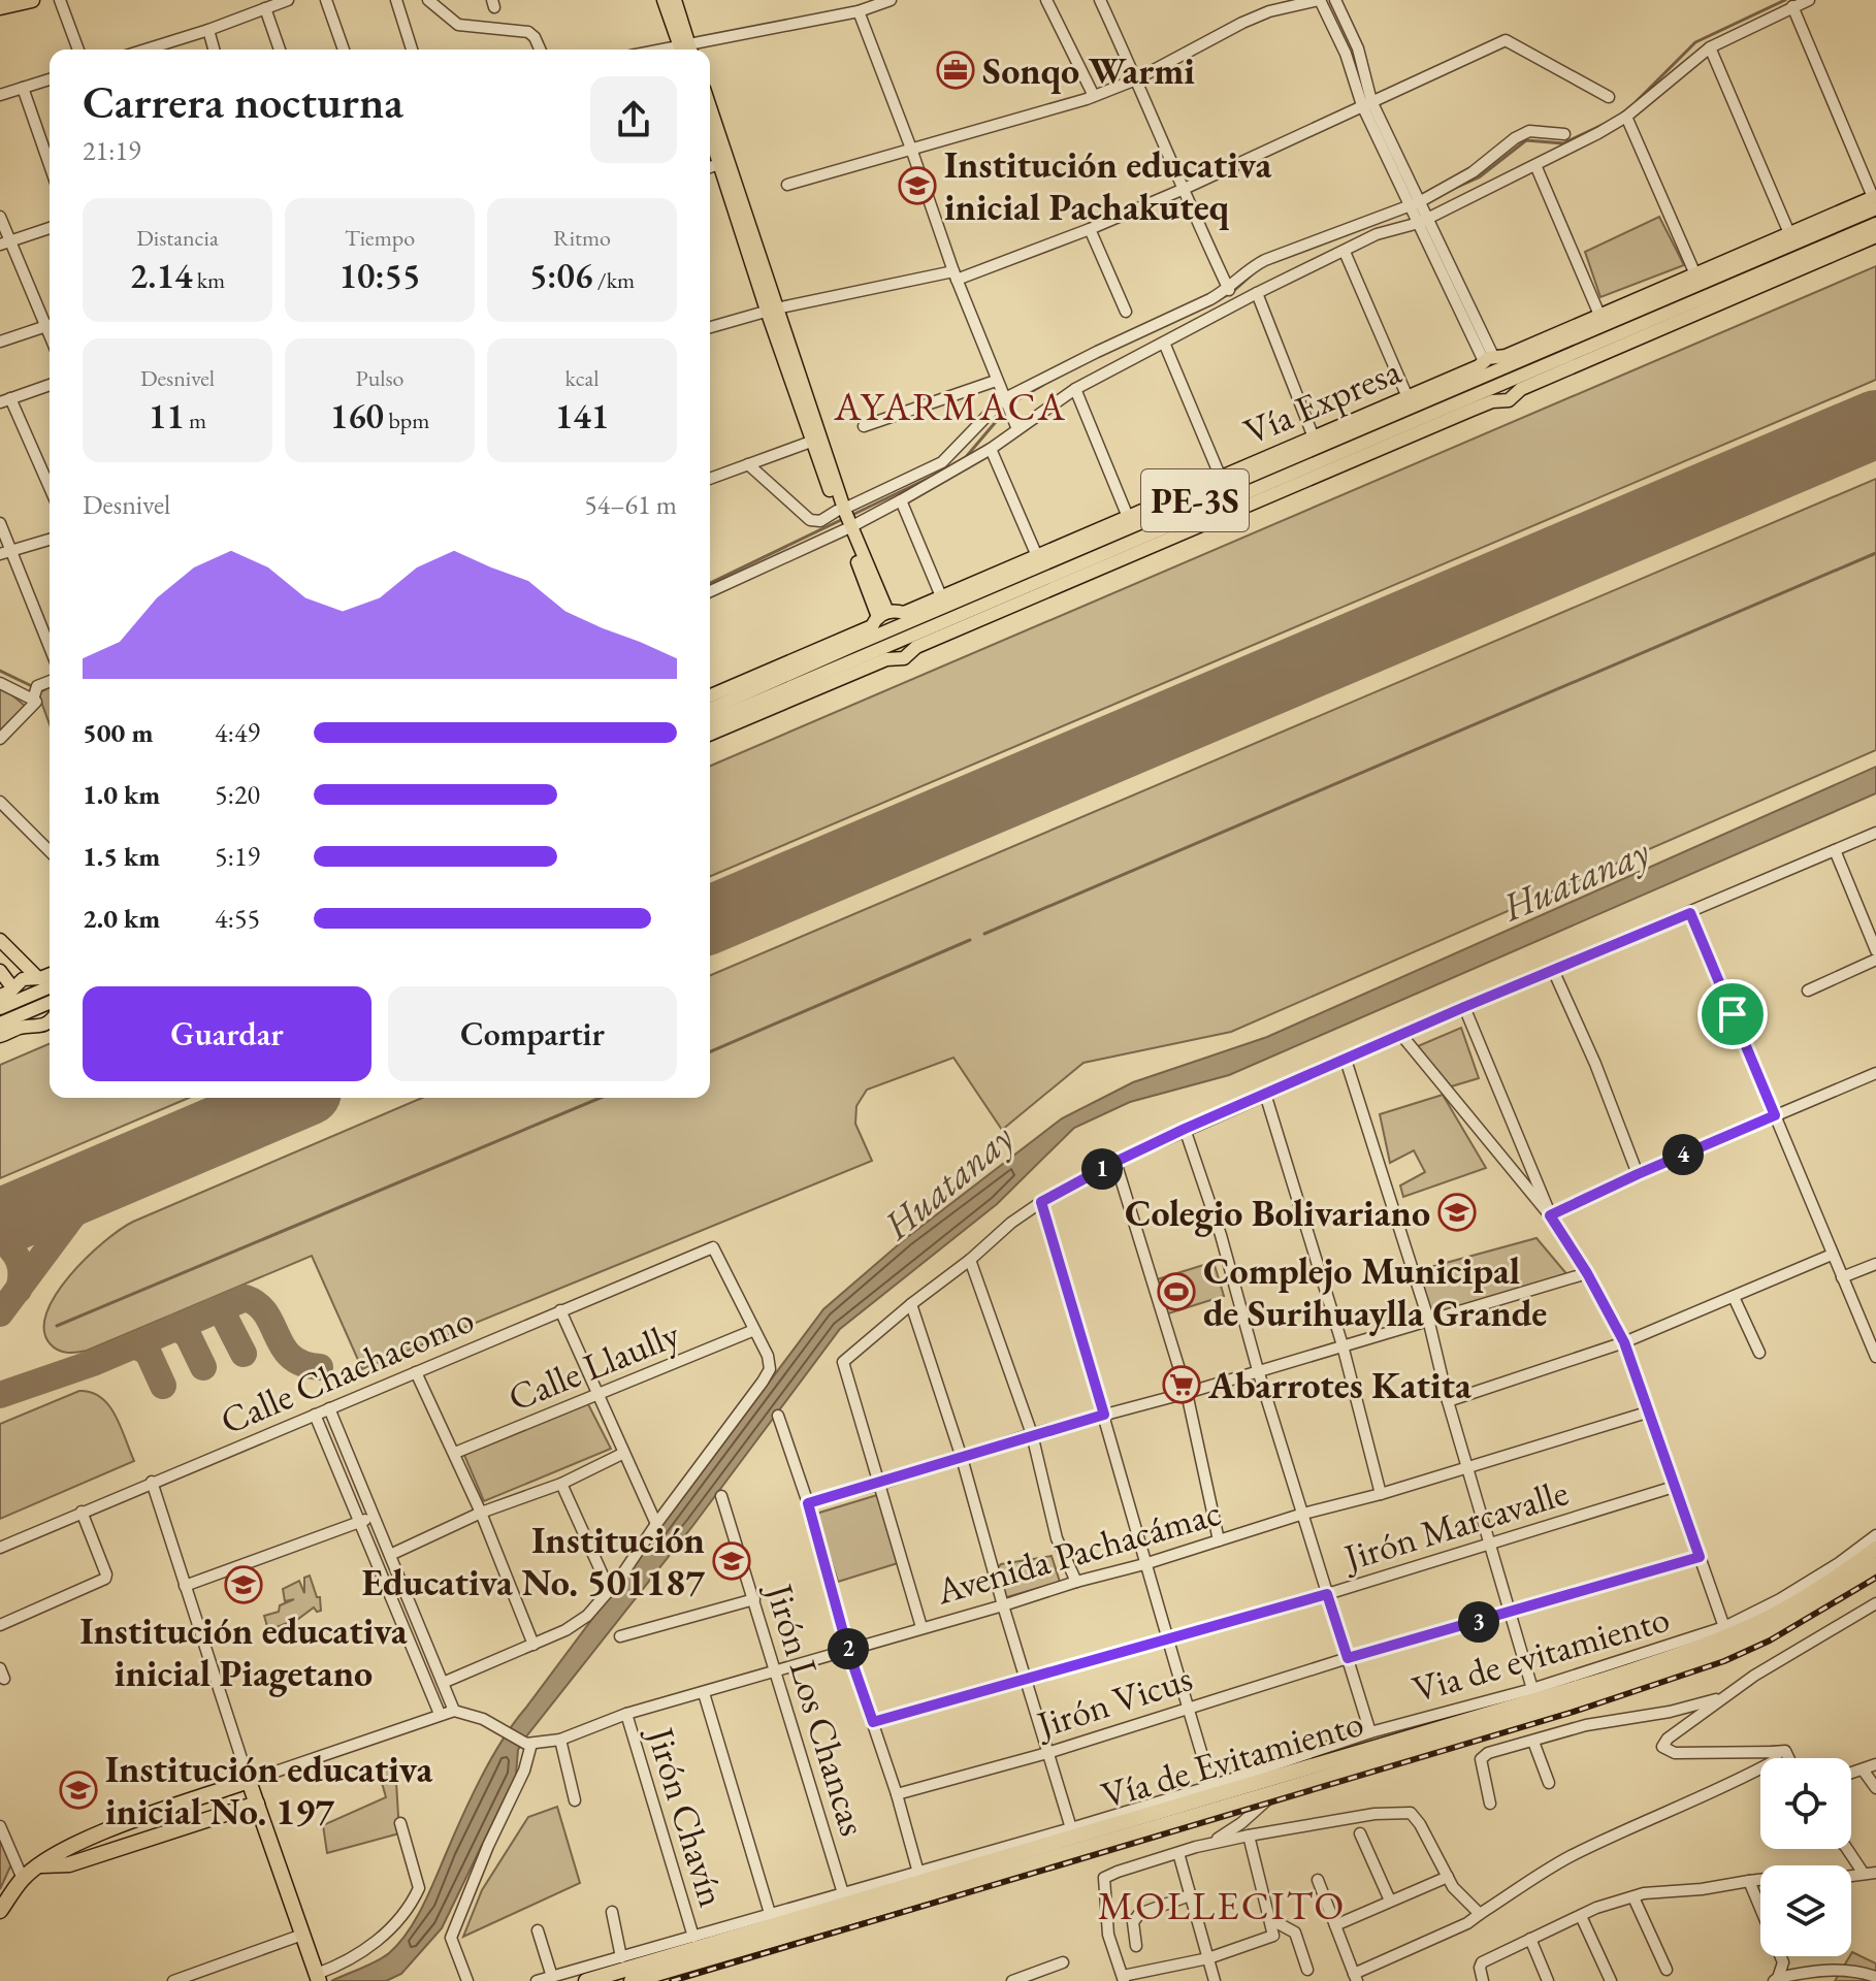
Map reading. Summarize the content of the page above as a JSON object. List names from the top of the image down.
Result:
{
  "streets": {
    "highway": ["Vía de Evitamiento"],
    "main road": ["Vía Expresa", "PE-3S"],
    "street": [
      "Calle Llaully",
      "Calle Chachacomo",
      "Jirón Marcavalle",
      "Avenida Pachacámac",
      "Via de evitamiento",
      "Jirón Vicus",
      "Jirón Los Chancas",
      "Jirón Chavín"
    ]
  },
  "crossings": [
    ["Calle Llaully", "Calle Chachacomo"],
    ["Avenida Pachacámac", "Jirón Los Chancas"],
    ["Avenida Pachacámac", "Jirón Chavín"],
    ["Via de evitamiento", "Jirón Los Chancas"],
    ["Via de evitamiento", "Vía de Evitamiento"],
    ["Via de evitamiento", "Jirón Chavín"]
  ],
  "districts": ["AYARMACA", "MOLLECITO"],
  "water": ["Huatanay"],
  "places": {
    "office": ["Sonqo Warmi"],
    "school or university": [
      "Institución educativa inicial Pachakuteq",
      "Colegio Bolivariano",
      "Institución Educativa No. 501187",
      "Institución educativa inicial Piagetano",
      "Institución educativa inicial No. 197"
    ],
    "sports": ["Complejo Municipal de Surihuaylla Grande"],
    "supermarket": ["Abarrotes Katita"]
  },
  "page": {
    "heading": ["Carrera nocturna", "21:19"],
    "stats": [
      ["Distancia", "2.14 km"],
      ["Tiempo", "10:55"],
      ["Ritmo", "5:06 /km"],
      ["Desnivel", "11 m"],
      ["Pulso", "160 bpm"],
      ["kcal", "141"]
    ],
    "chart": ["Desnivel", "54–61 m"],
    "list": [
      {
        "name": "500 m",
        "note": "4:49"
      },
      {
        "name": "1.0 km",
        "note": "5:20"
      },
      {
        "name": "1.5 km",
        "note": "5:19"
      },
      {
        "name": "2.0 km",
        "note": "4:55"
      }
    ],
    "buttons": ["Guardar", "Compartir"],
    "pins": [
      "4",
      "1",
      "3",
      "2"
    ]
  }
}
